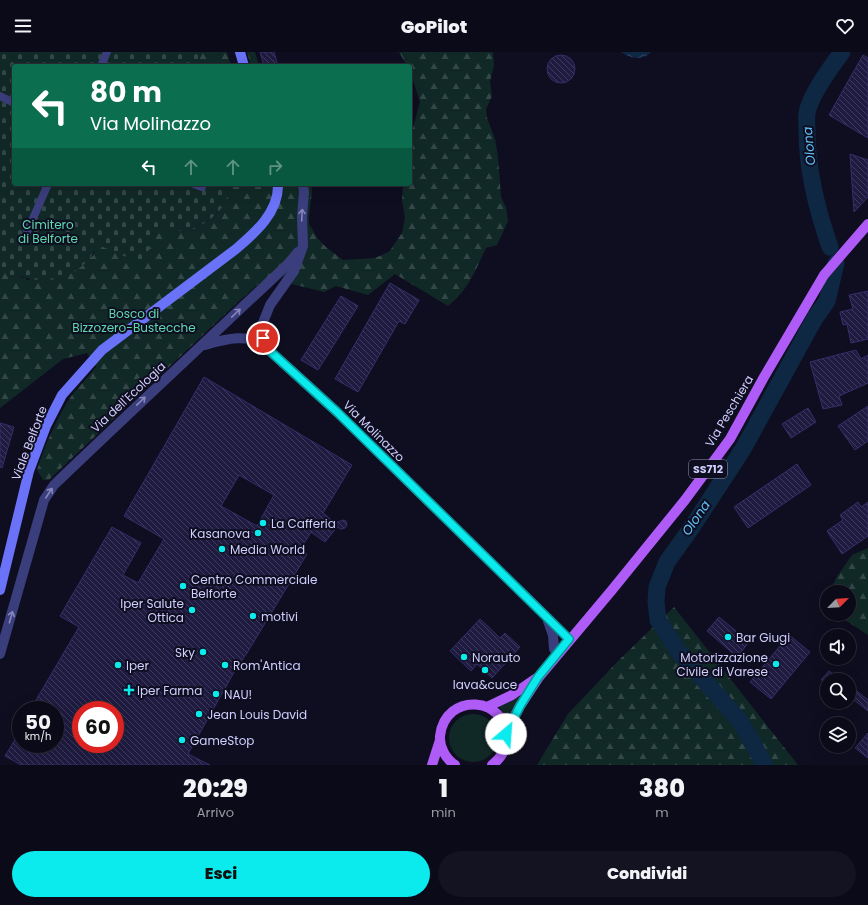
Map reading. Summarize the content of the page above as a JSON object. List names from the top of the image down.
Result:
{
  "streets": {
    "main road": ["Via Peschiera", "Viale Belforte", "SS712"],
    "street": ["Via dell'Ecologia", "Via Molinazzo"]
  },
  "crossings": [
    ["Via dell'Ecologia", "Via Molinazzo"],
    ["Via Peschiera", "Via Molinazzo"]
  ],
  "one_way": ["Via dell'Ecologia"],
  "water": ["Olona"],
  "parks": ["Cimitero di Belforte", "Bosco di Bizzozero-Bustecche"],
  "places": {
    "other": [
      "La Cafferia",
      "Kasanova",
      "Media World",
      "Centro Commerciale Belforte",
      "Iper Salute Ottica",
      "motivi",
      "Bar Giugi",
      "Sky",
      "Norauto",
      "Motorizzazione Civile di Varese",
      "Iper",
      "Rom'Antica",
      "lava&cuce",
      "NAU!",
      "Jean Louis David",
      "GameStop"
    ],
    "health": ["Iper Farma"]
  },
  "north": "top right",
  "page": {
    "header": "GoPilot",
    "turn": ["80 m", "Via Molinazzo"],
    "speed": "50 km/h",
    "limit": "60",
    "eta": [
      "20:29",
      "Arrivo",
      "1",
      "min",
      "380",
      "m"
    ],
    "buttons": ["Esci", "Condividi"]
  }
}
